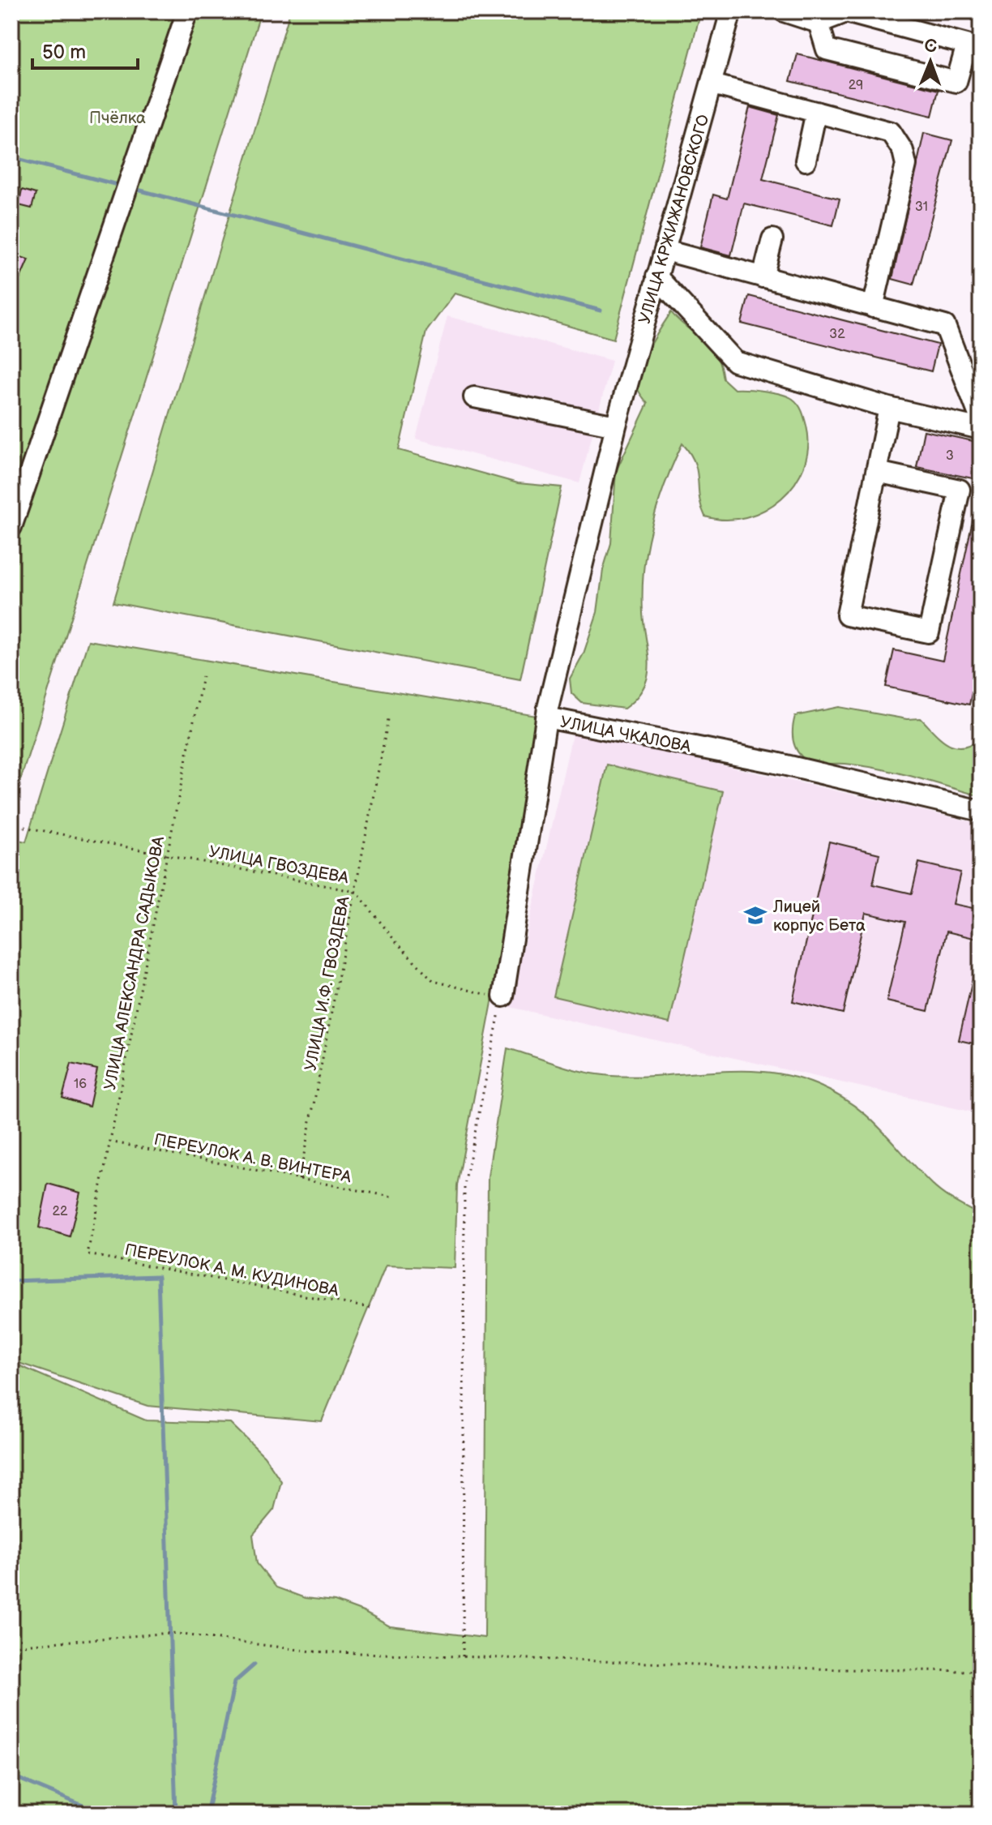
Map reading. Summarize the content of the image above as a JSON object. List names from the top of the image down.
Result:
{
  "streets": {
    "street": ["УЛИЦА КРЖИЖАНОВСКОГО", "УЛИЦА ЧКАЛОВА"],
    "path": [
      "УЛИЦА ГВОЗДЕВА",
      "УЛИЦА АЛЕКСАНДРА САДЫКОВА",
      "УЛИЦА И.Ф. ГВОЗДЕВА",
      "ПЕРЕУЛОК А. В. ВИНТЕРА",
      "ПЕРЕУЛОК А. М. КУДИНОВА"
    ]
  },
  "crossings": [
    ["УЛИЦА КРЖИЖАНОВСКОГО", "УЛИЦА ЧКАЛОВА"],
    ["УЛИЦА ЧКАЛОВА", "УЛИЦА ГВОЗДЕВА"],
    ["УЛИЦА ГВОЗДЕВА", "УЛИЦА АЛЕКСАНДРА САДЫКОВА"],
    ["УЛИЦА ГВОЗДЕВА", "УЛИЦА И.Ф. ГВОЗДЕВА"],
    ["УЛИЦА АЛЕКСАНДРА САДЫКОВА", "ПЕРЕУЛОК А. В. ВИНТЕРА"],
    ["УЛИЦА АЛЕКСАНДРА САДЫКОВА", "ПЕРЕУЛОК А. М. КУДИНОВА"],
    ["УЛИЦА И.Ф. ГВОЗДЕВА", "ПЕРЕУЛОК А. В. ВИНТЕРА"]
  ],
  "parks": ["Пчёлка"],
  "places": {
    "school or university": ["Лицей корпус Бета"]
  },
  "house_numbers": [
    "29",
    "31",
    "32",
    "3",
    "16",
    "22"
  ],
  "scale_bar": "50 m",
  "north": "top"
}
